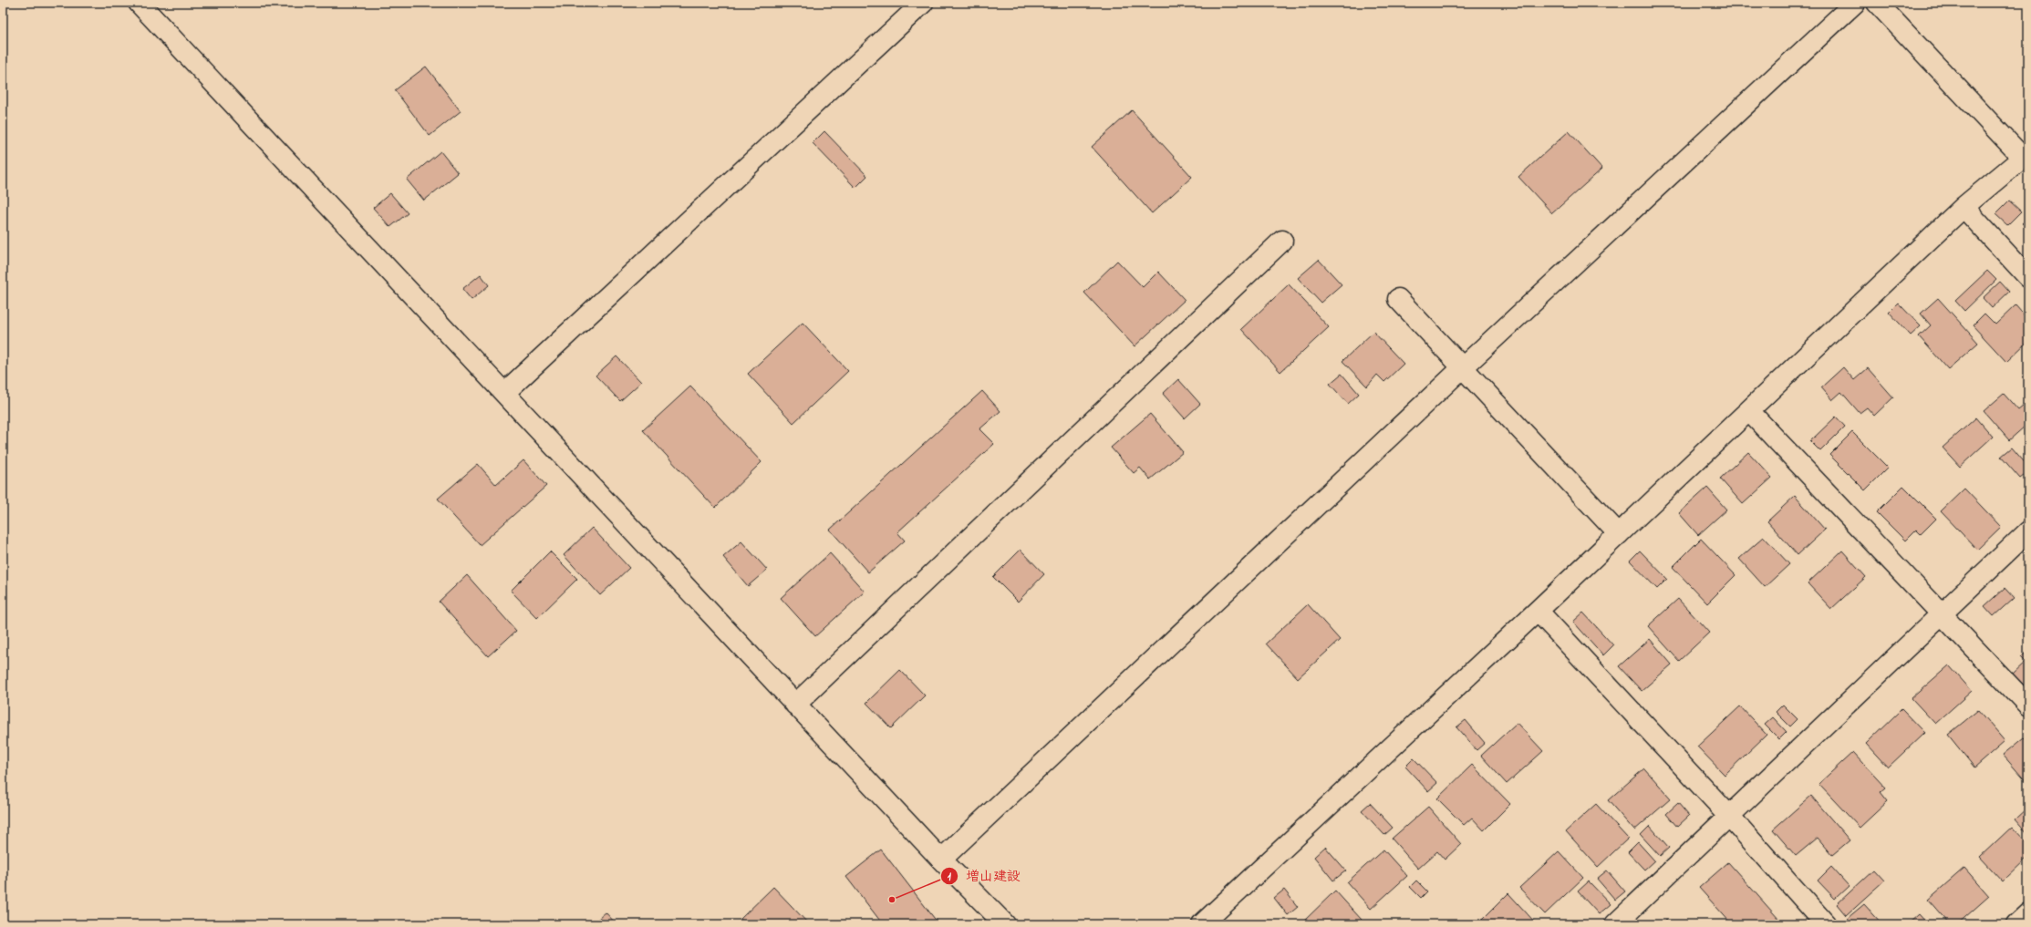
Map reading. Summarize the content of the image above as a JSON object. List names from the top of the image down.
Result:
{
  "places": ["増山建設"]
}
